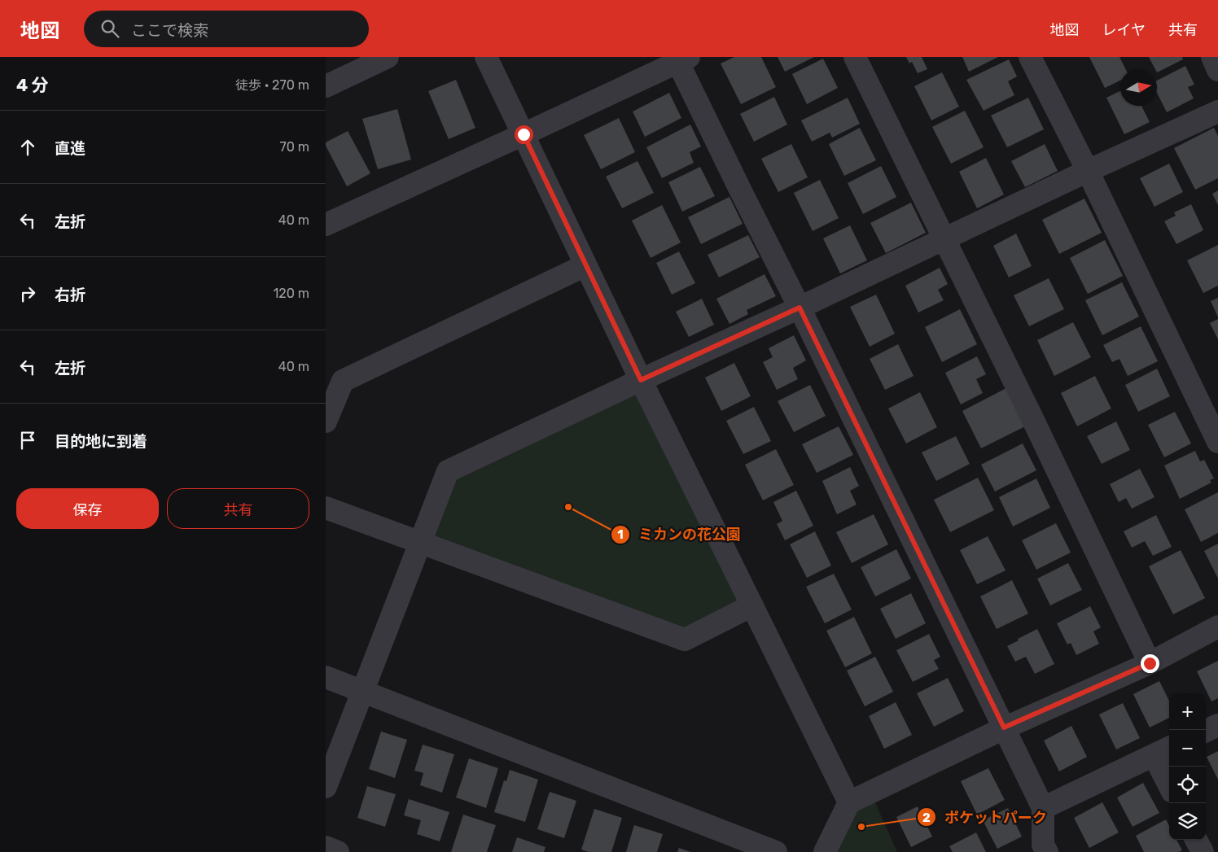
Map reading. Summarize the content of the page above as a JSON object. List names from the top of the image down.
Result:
{
  "places": ["ミカンの花公園", "ポケットパーク"],
  "north": "right",
  "page": {
    "header": "地図",
    "search": "ここで検索",
    "nav": ["地図", "レイヤ", "共有"],
    "heading": ["4 分", "徒歩 · 270 m"],
    "list": [
      ["直進", "70 m"],
      ["左折", "40 m"],
      ["右折", "120 m"],
      ["左折", "40 m"],
      "目的地に到着"
    ],
    "buttons": ["保存", "共有"],
    "map_buttons": ["+", "−"]
  }
}
